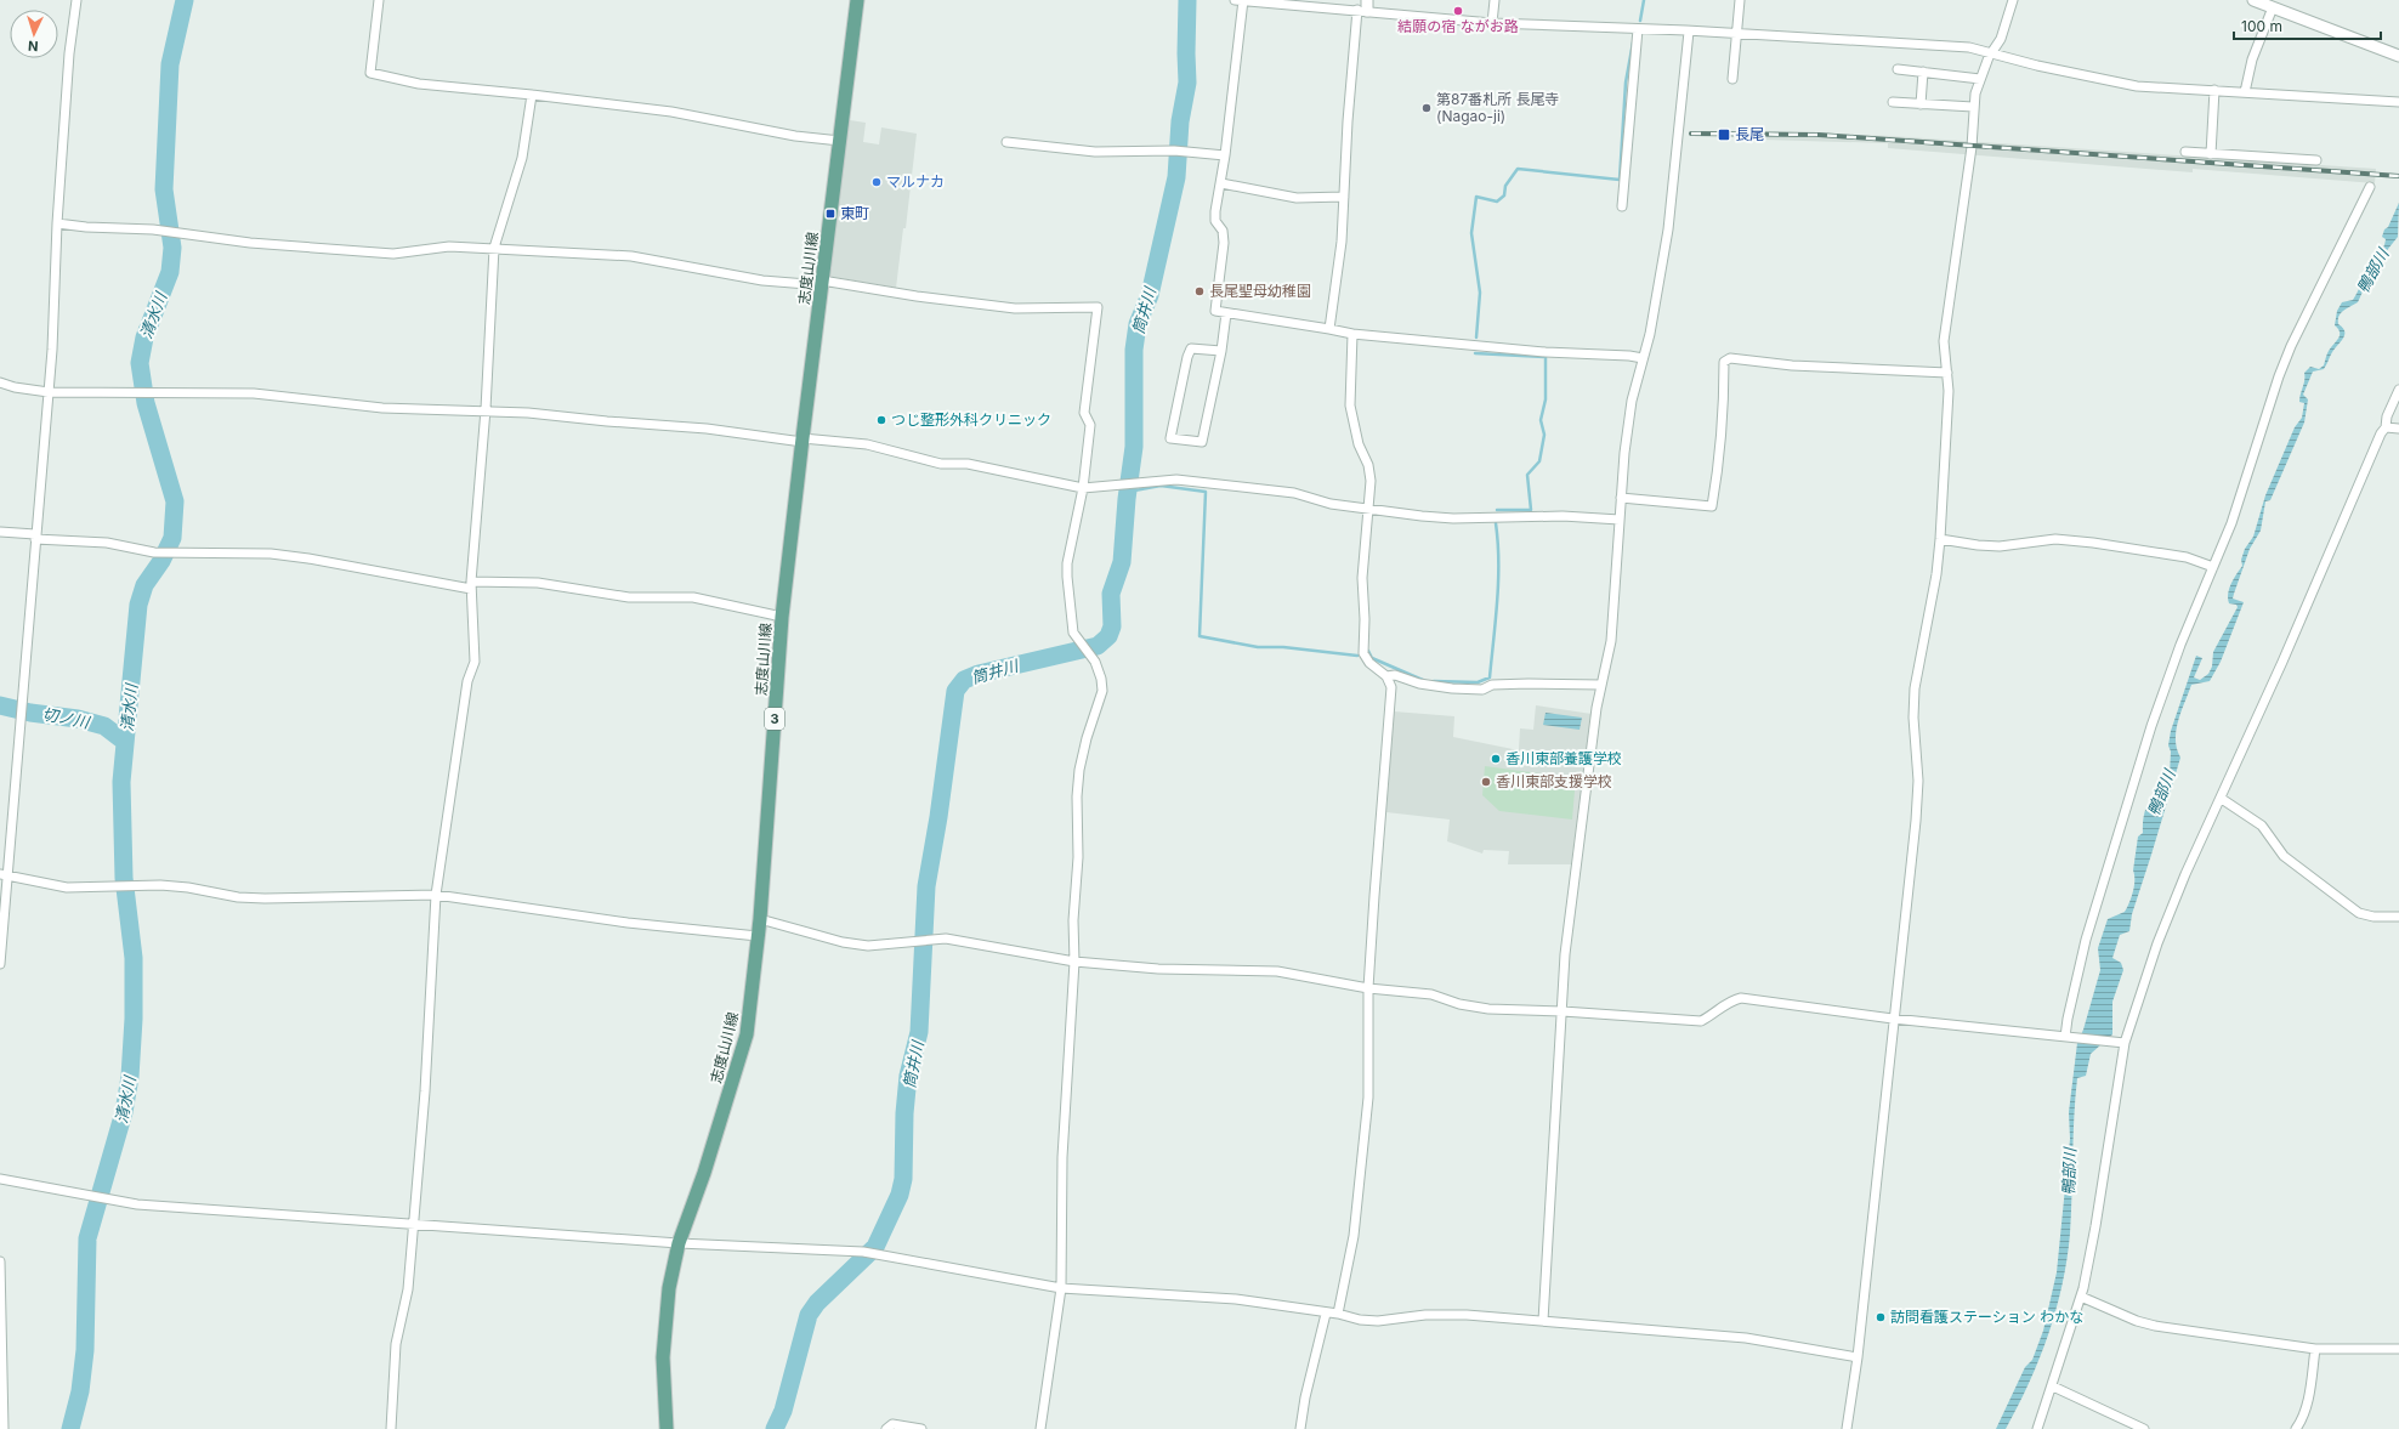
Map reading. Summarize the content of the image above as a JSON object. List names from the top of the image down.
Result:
{
  "streets": {
    "main road": ["志度山川線", "3"]
  },
  "water": [
    "鴨部川",
    "筒井川",
    "清水川",
    "切ノ川"
  ],
  "places": {
    "other": [
      "結願の宿 ながお路",
      "第87番札所 長尾寺 (Nagao-ji)",
      "マルナカ",
      "長尾聖母幼稚園",
      "つじ整形外科クリニック",
      "香川東部養護学校",
      "香川東部支援学校",
      "訪問看護ステーション わかな"
    ],
    "transit": ["長尾", "東町"]
  },
  "scale_bar": "100 m",
  "north": "bottom"
}
